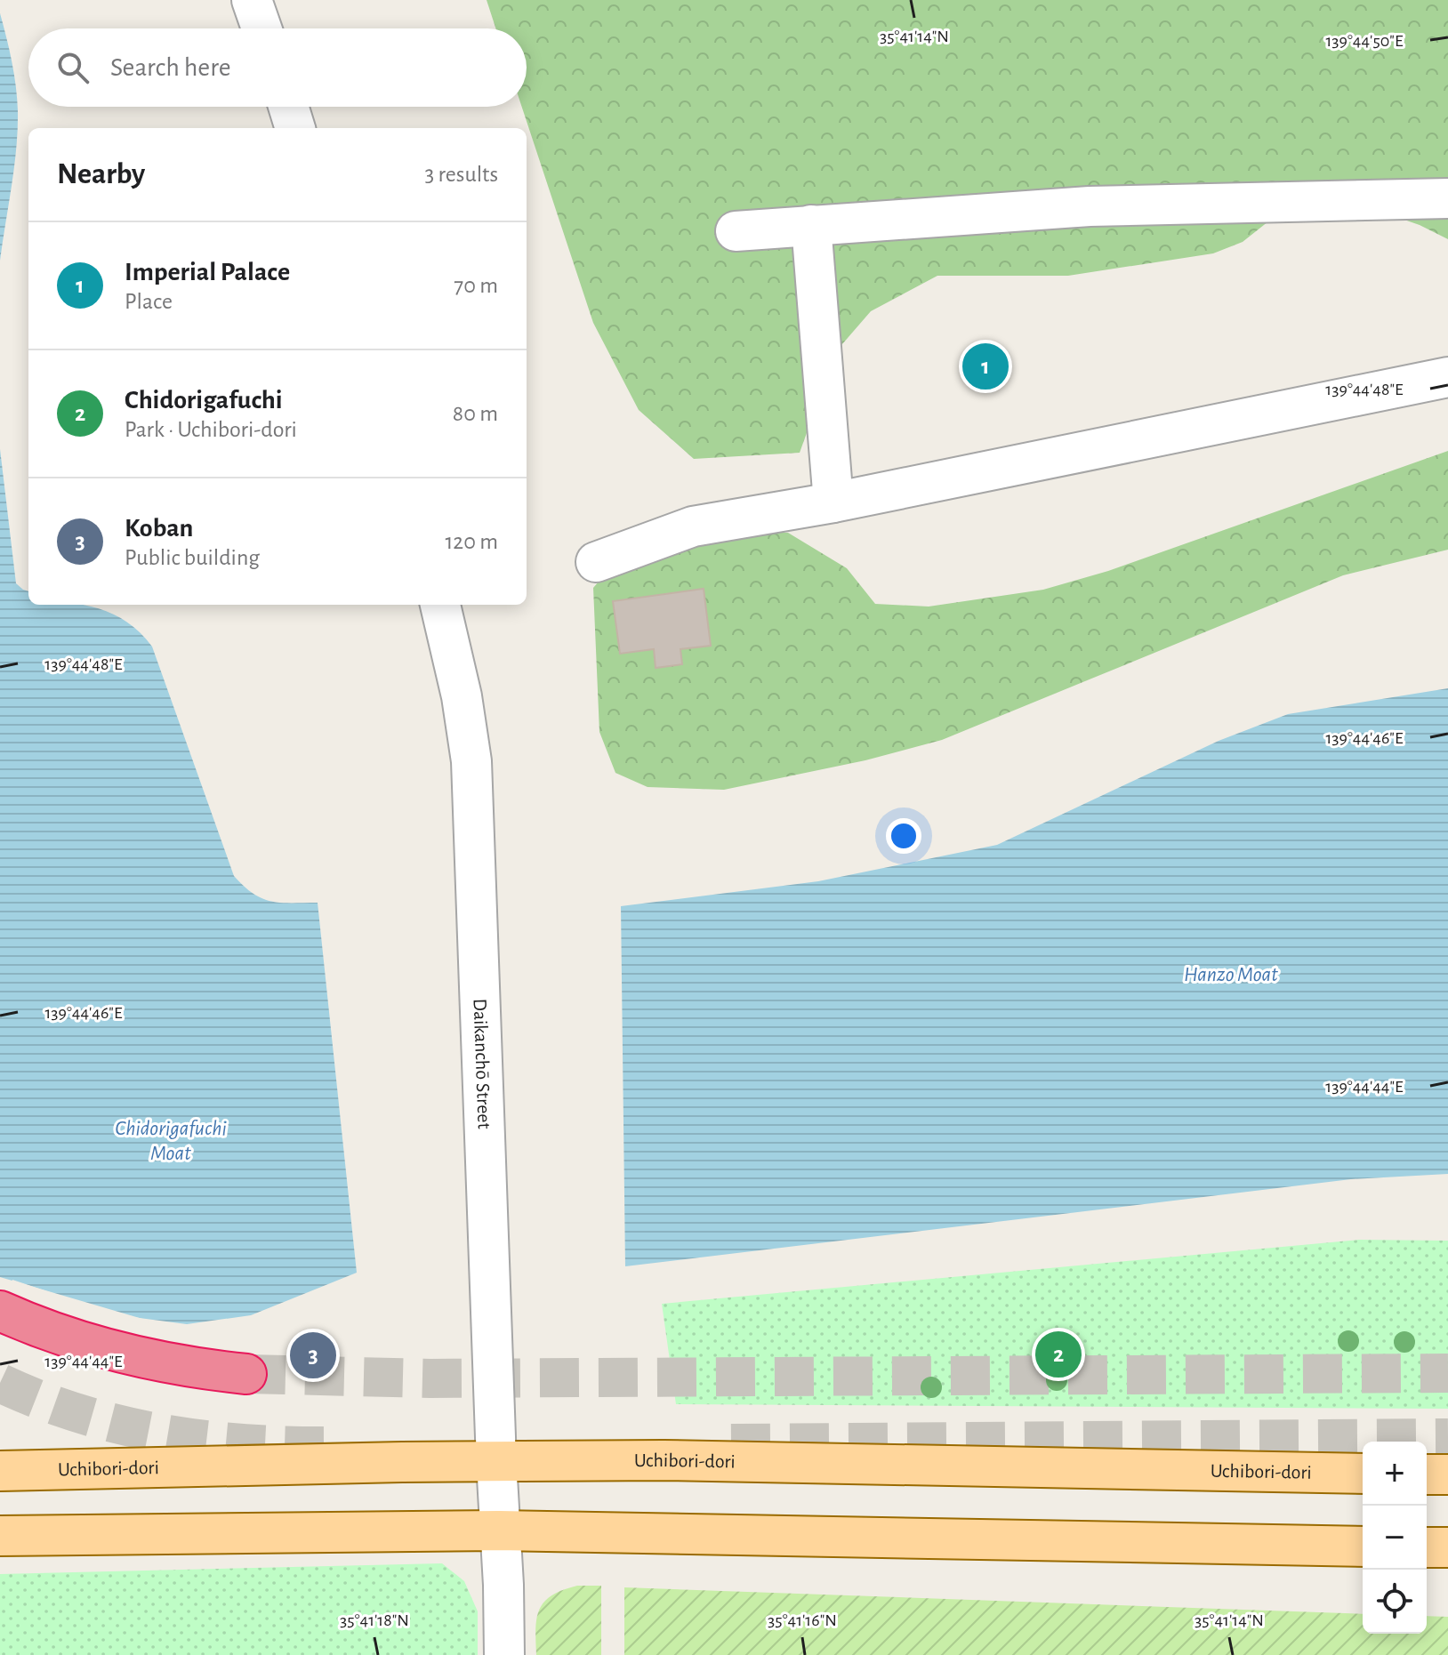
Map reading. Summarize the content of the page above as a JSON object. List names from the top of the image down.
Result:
{
  "streets": {
    "main road": ["Uchibori-dori"],
    "street": ["Daikanchō Street"]
  },
  "crossings": [
    ["Daikanchō Street", "Uchibori-dori"]
  ],
  "water": ["Hanzo Moat", "Chidorigafuchi Moat"],
  "page": {
    "search": "Search here",
    "heading": ["Nearby", "3 results"],
    "list": [
      {
        "mark": "1",
        "name": "Imperial Palace",
        "note": "Place",
        "value": "70 m"
      },
      {
        "mark": "2",
        "name": "Chidorigafuchi",
        "note": "Park · Uchibori-dori",
        "value": "80 m"
      },
      {
        "mark": "3",
        "name": "Koban",
        "note": "Public building",
        "value": "120 m"
      }
    ],
    "pins": ["1", "2", "3"],
    "map_buttons": ["+", "−"]
  },
  "coordinates": [
    "35°41'14\"N",
    "139°44'50\"E",
    "139°44'48\"E",
    "139°44'46\"E",
    "139°44'44\"E",
    "35°41'18\"N",
    "35°41'16\"N"
  ]
}
